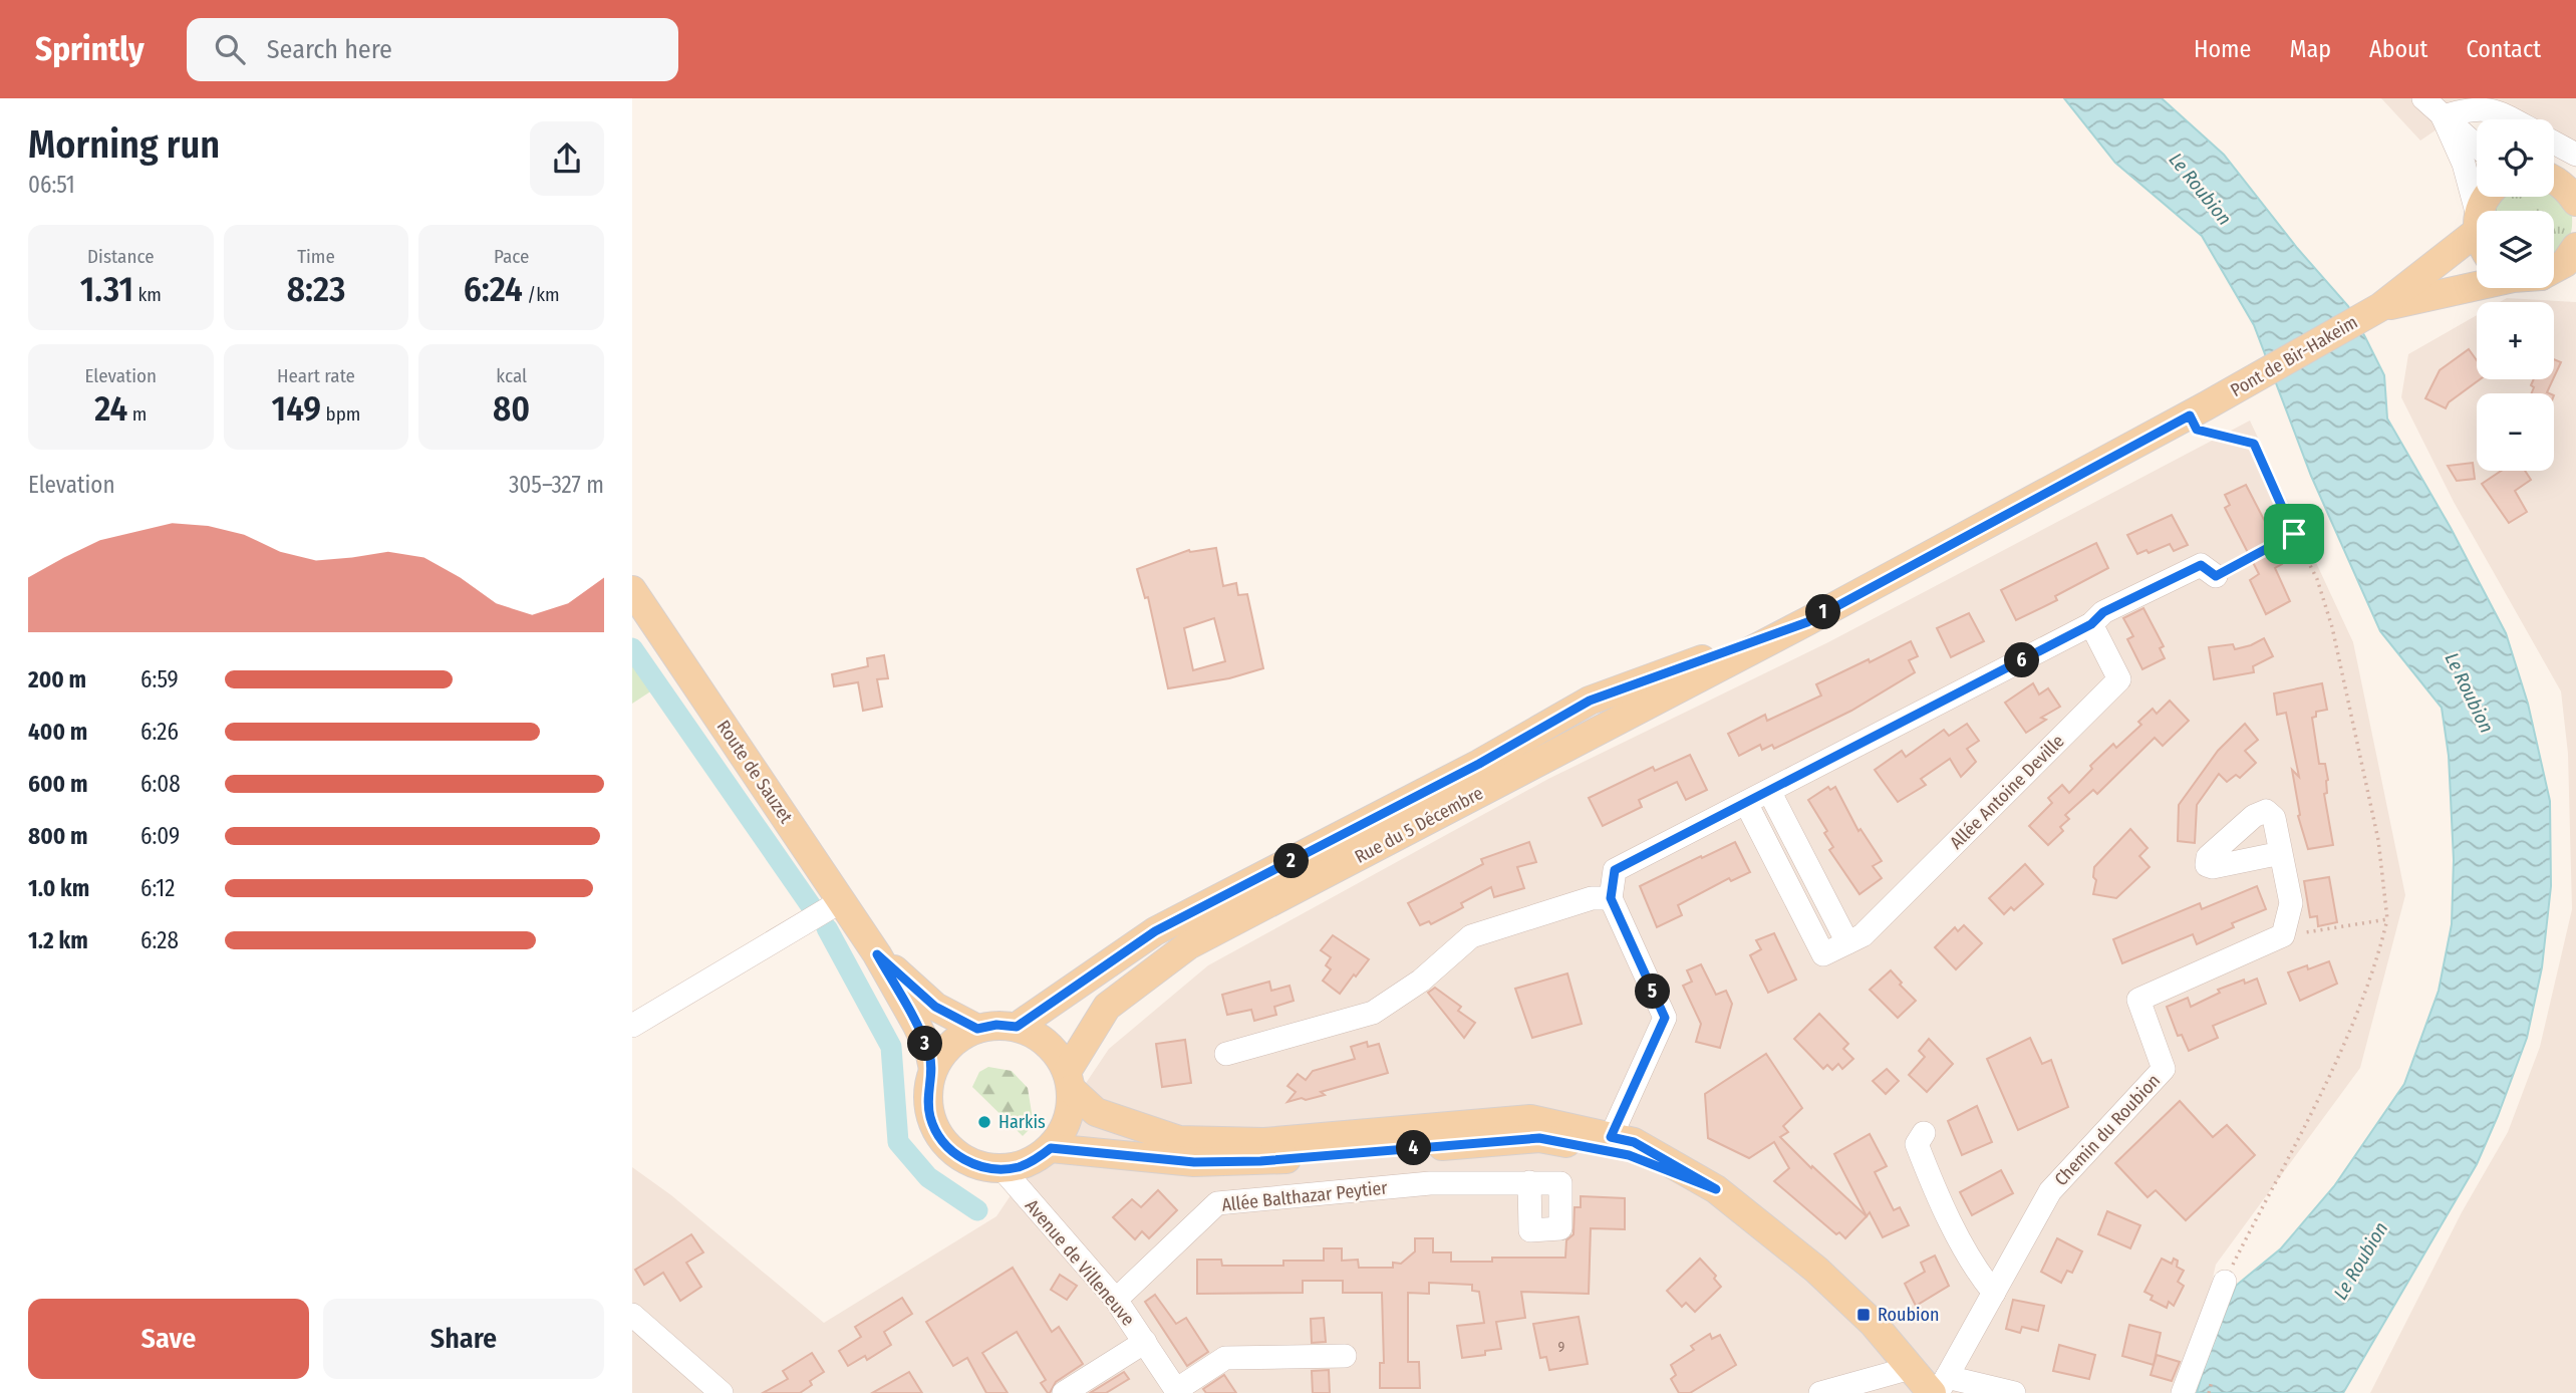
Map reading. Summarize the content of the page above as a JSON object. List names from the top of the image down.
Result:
{
  "streets": {
    "main road": ["Pont de Bir-Hakeim", "Route de Sauzet", "Rue du 5 Décembre"],
    "street": [
      "Allée Antoine Deville",
      "Chemin du Roubion",
      "Allée Balthazar Peytier",
      "Avenue de Villeneuve"
    ]
  },
  "crossings": [
    ["Pont de Bir-Hakeim", "Rue du 5 Décembre"],
    ["Route de Sauzet", "Rue du 5 Décembre"],
    ["Route de Sauzet", "Avenue de Villeneuve"],
    ["Rue du 5 Décembre", "Avenue de Villeneuve"],
    ["Allée Balthazar Peytier", "Avenue de Villeneuve"]
  ],
  "water": ["Le Roubion"],
  "places": {
    "other": ["Harkis"],
    "transit": ["Roubion"]
  },
  "house_numbers": ["9"],
  "page": {
    "header": "Sprintly",
    "search": "Search here",
    "nav": [
      "Home",
      "Map",
      "About",
      "Contact"
    ],
    "heading": ["Morning run", "06:51"],
    "map_buttons": ["+", "−"],
    "stats": [
      ["Distance", "1.31 km"],
      ["Time", "8:23"],
      ["Pace", "6:24 /km"],
      ["Elevation", "24 m"],
      ["Heart rate", "149 bpm"],
      ["kcal", "80"]
    ],
    "chart": ["Elevation", "305–327 m"],
    "pins": [
      "1",
      "6",
      "2",
      "5",
      "3",
      "4"
    ],
    "list": [
      {
        "name": "200 m",
        "note": "6:59"
      },
      {
        "name": "400 m",
        "note": "6:26"
      },
      {
        "name": "600 m",
        "note": "6:08"
      },
      {
        "name": "800 m",
        "note": "6:09"
      },
      {
        "name": "1.0 km",
        "note": "6:12"
      },
      {
        "name": "1.2 km",
        "note": "6:28"
      }
    ],
    "buttons": ["Save", "Share"]
  }
}
